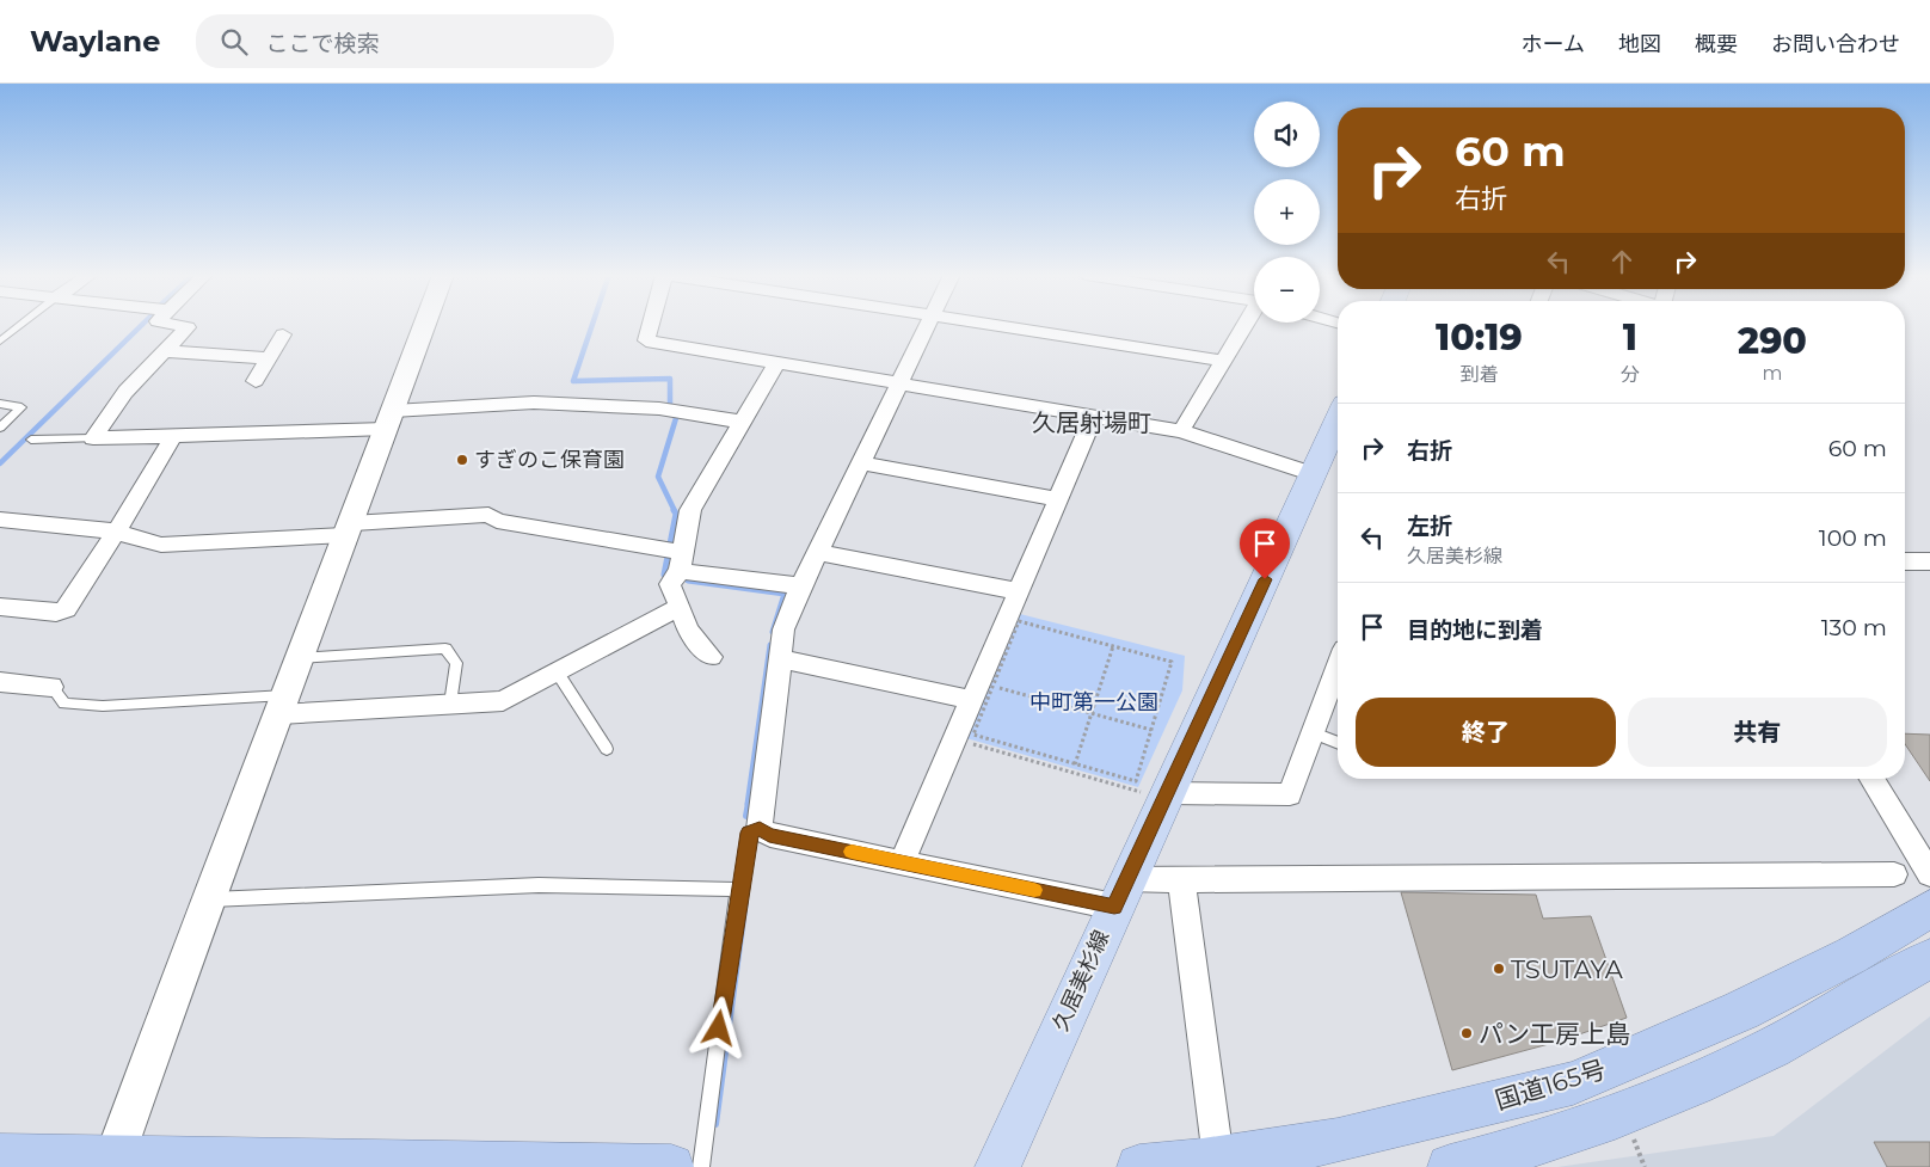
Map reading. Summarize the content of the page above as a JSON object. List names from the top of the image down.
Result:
{
  "streets": {
    "highway": ["国道165号"],
    "main road": ["久居美杉線"]
  },
  "districts": ["久居射場町"],
  "parks": ["中町第一公園"],
  "places": ["すぎのこ保育園", "TSUTAYA", "パン工房上島"],
  "page": {
    "header": "Waylane",
    "search": "ここで検索",
    "nav": [
      "ホーム",
      "地図",
      "概要",
      "お問い合わせ"
    ],
    "map_buttons": ["+", "−"],
    "turn": ["60 m", "右折"],
    "eta": [
      "10:19",
      "到着",
      "1",
      "分",
      "290",
      "m"
    ],
    "list": [
      {
        "name": "右折",
        "value": "60 m"
      },
      {
        "name": "左折",
        "note": "久居美杉線",
        "value": "100 m"
      },
      {
        "name": "目的地に到着",
        "value": "130 m"
      }
    ],
    "buttons": ["終了", "共有"]
  }
}
